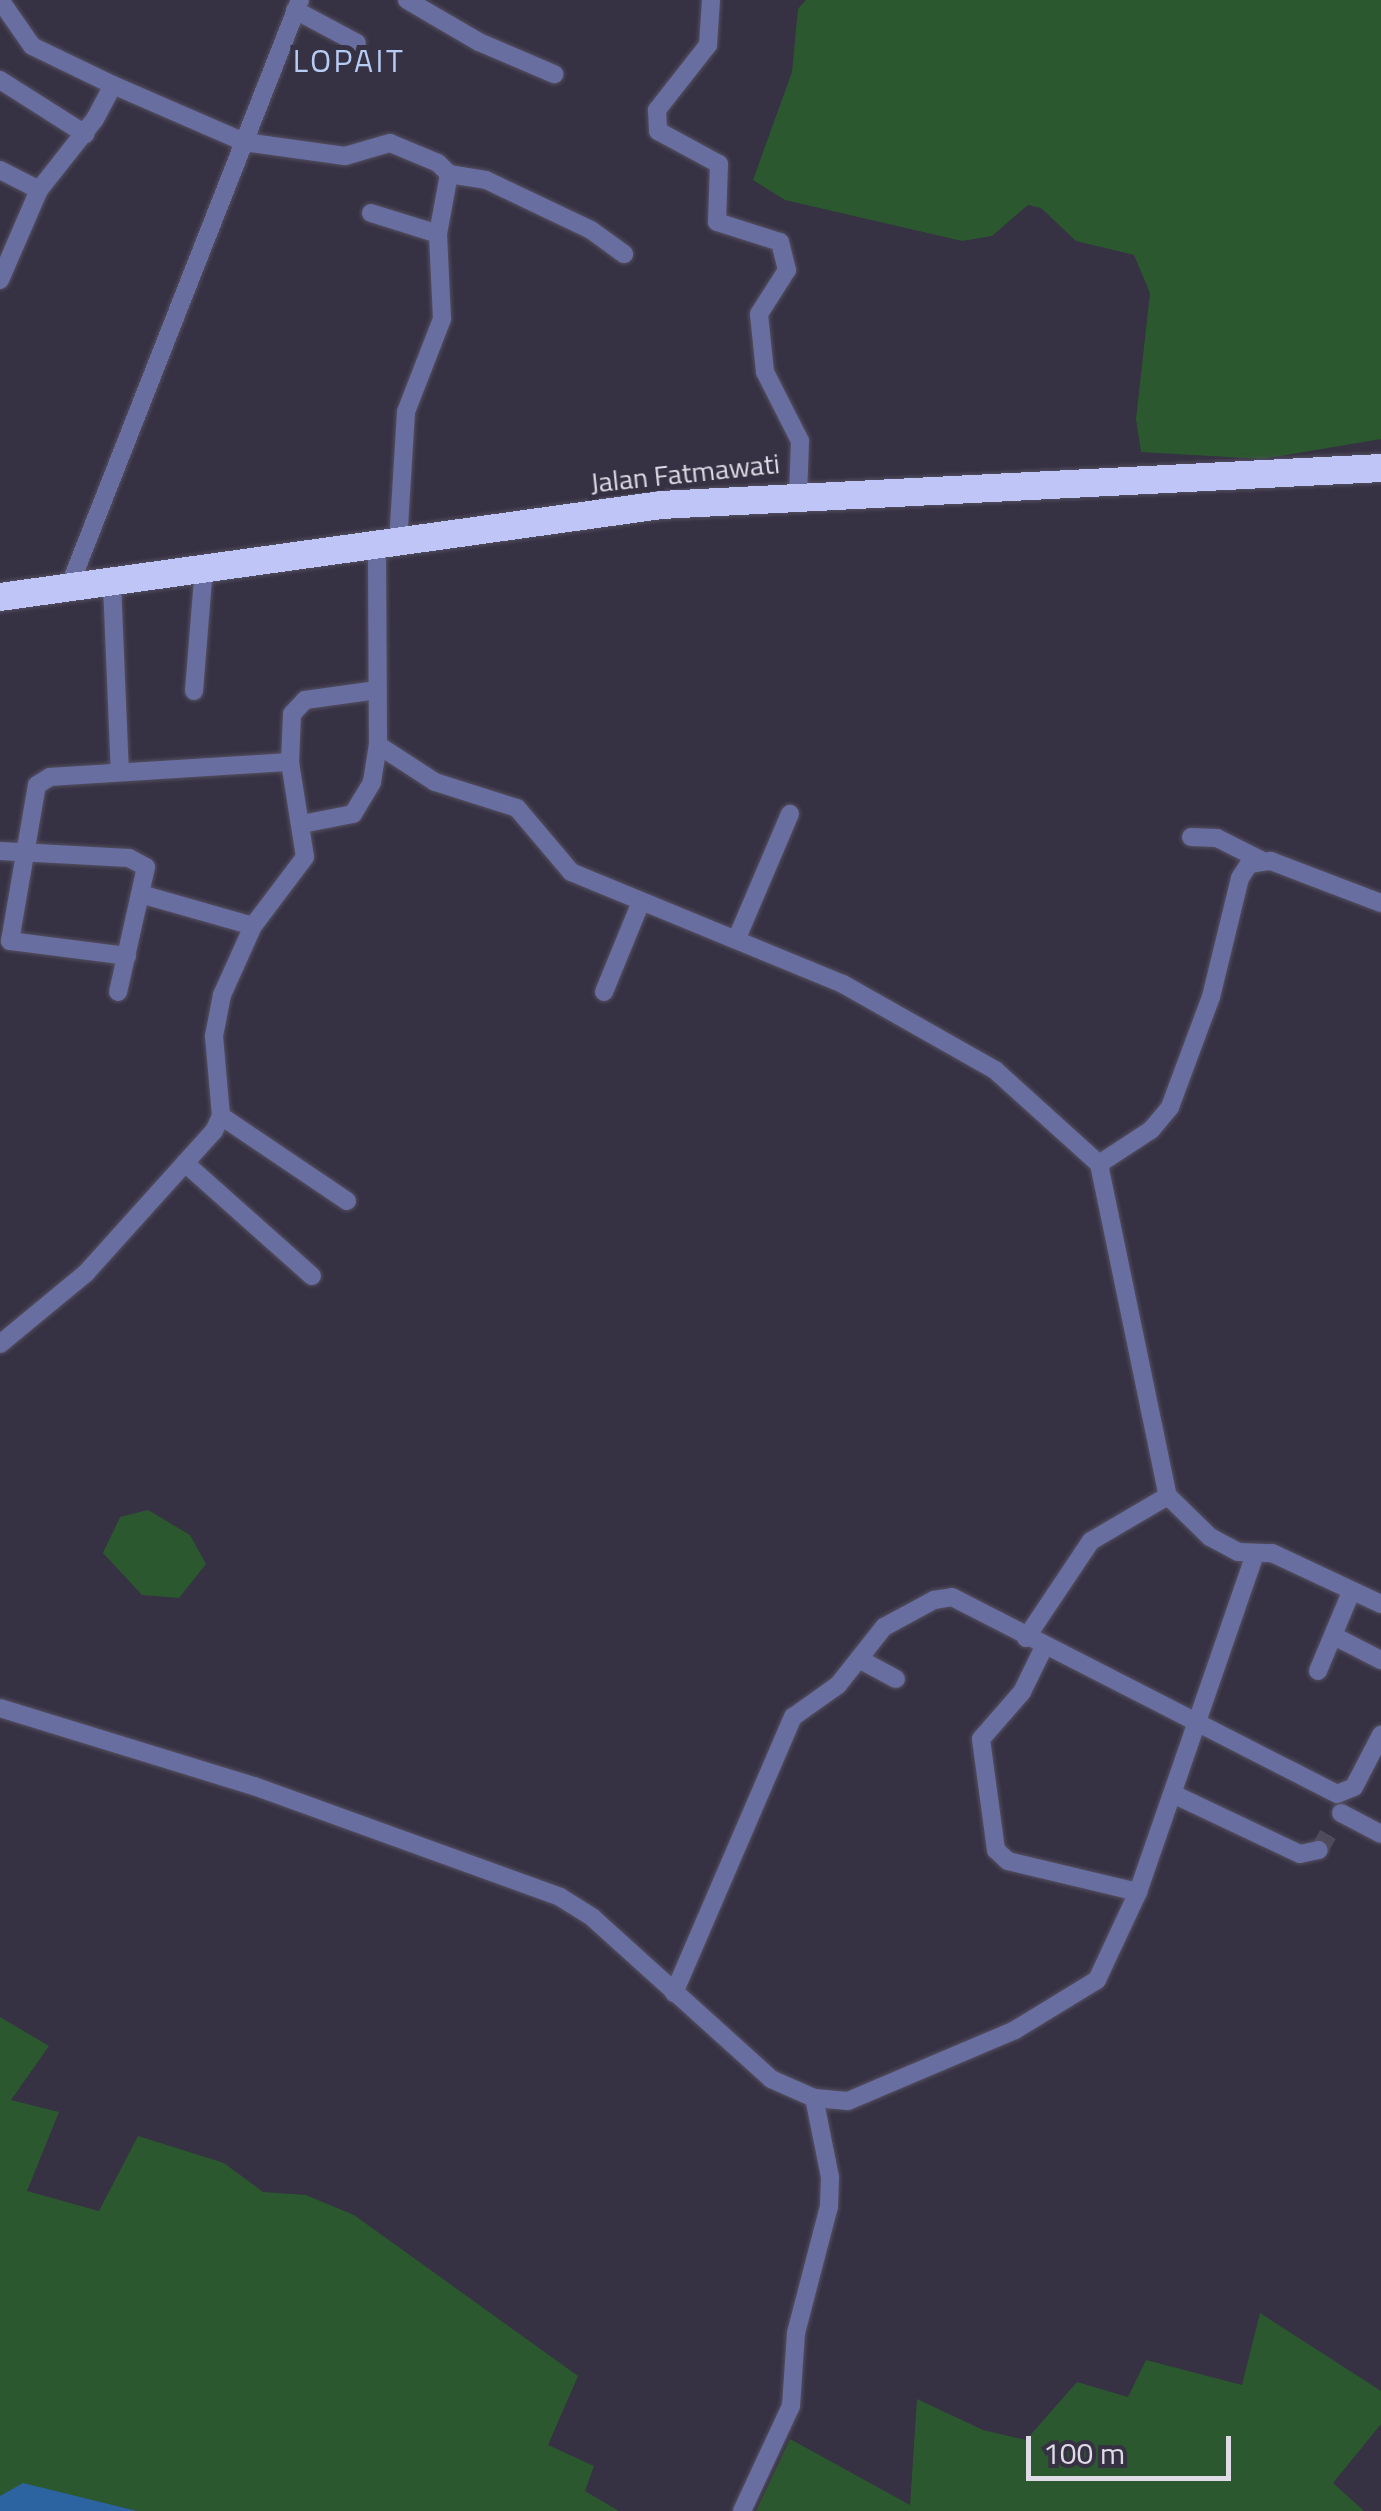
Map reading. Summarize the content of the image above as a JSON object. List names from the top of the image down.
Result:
{
  "streets": {
    "highway": ["Jalan Fatmawati"]
  },
  "districts": ["LOPAIT"],
  "scale_bar": "100 m"
}
